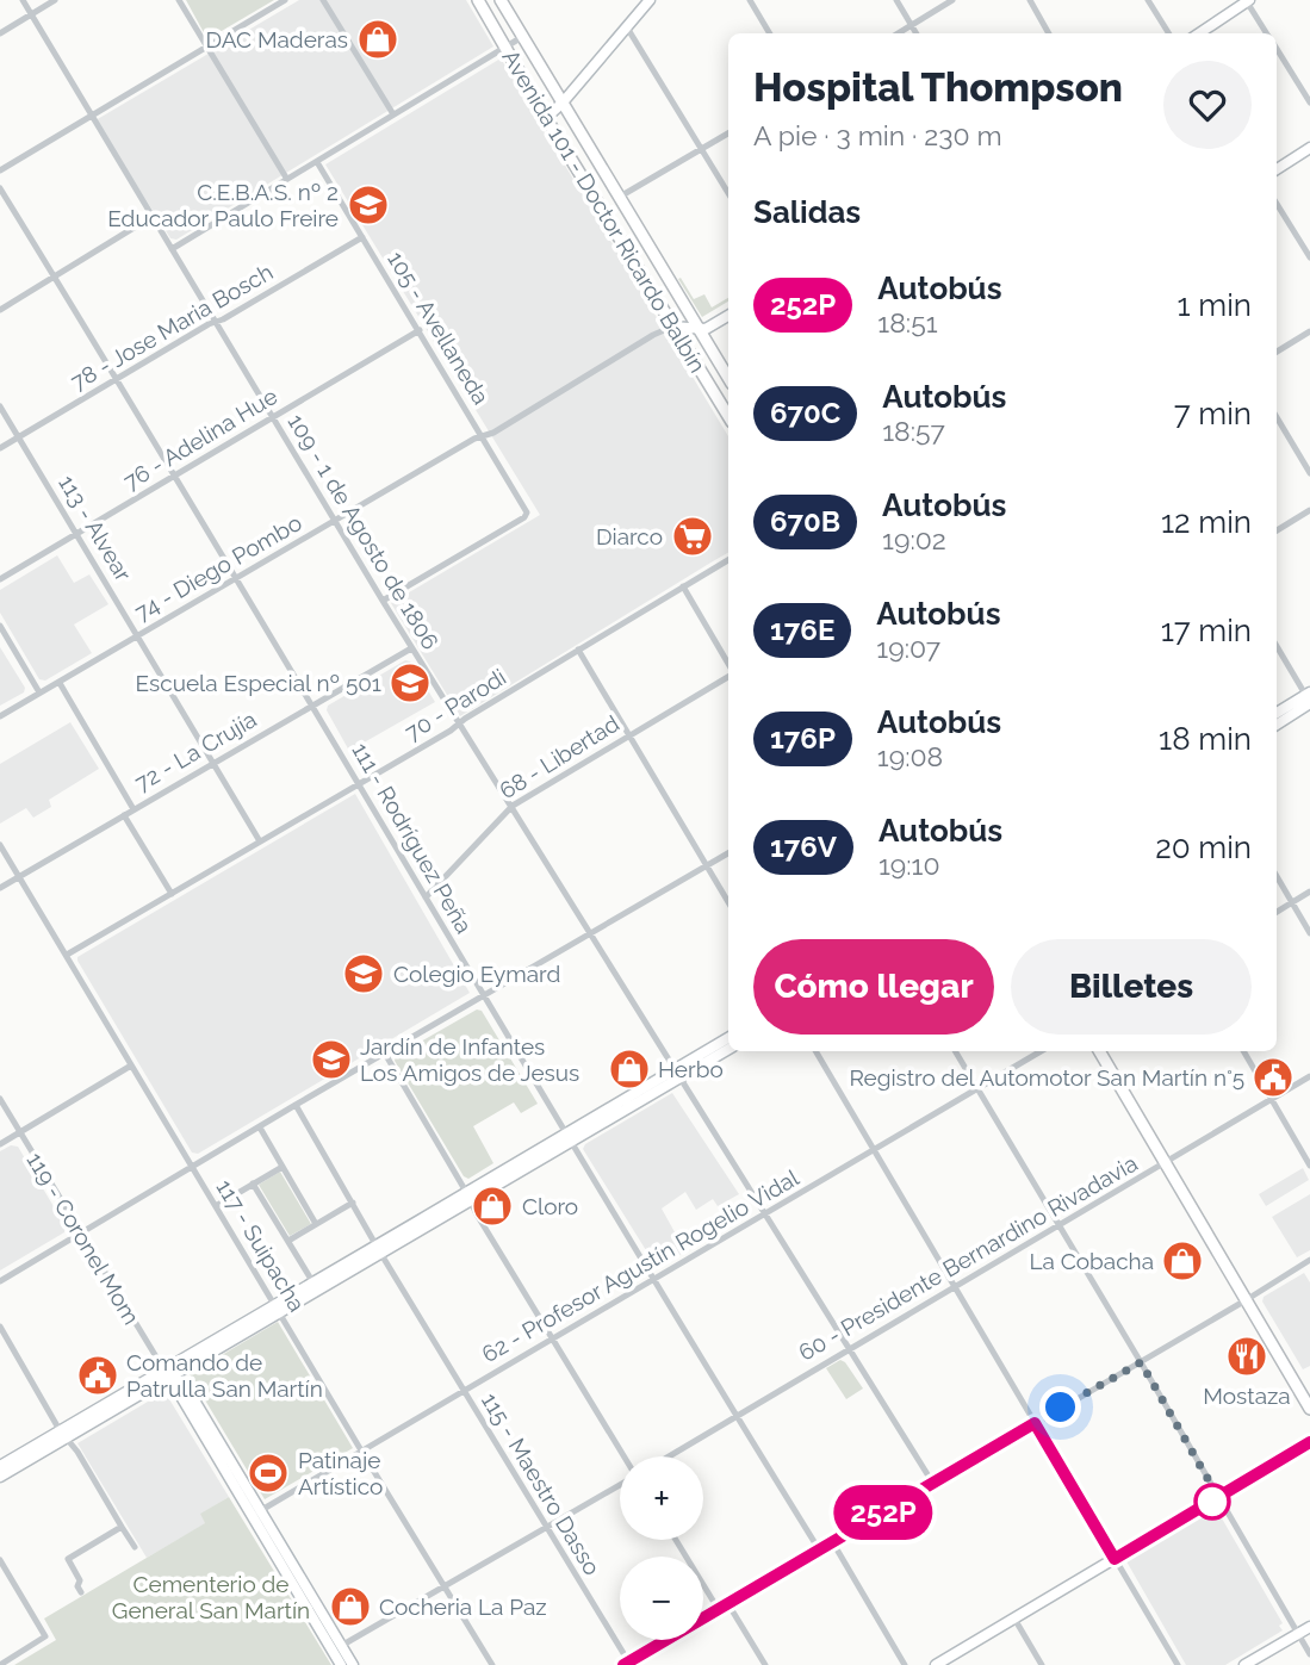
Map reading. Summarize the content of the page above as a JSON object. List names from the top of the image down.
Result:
{
  "streets": {
    "main road": ["Avenida 101 - Doctor Ricardo Balbín", "119 - Coronel Mom"],
    "street": [
      "78 - Jose Maria Bosch",
      "105 - Avellaneda",
      "76 - Adelina Hue",
      "113 - Alvear",
      "109 - 1 de Agosto de 1806",
      "74 - Diego Pombo",
      "70 - Parodi",
      "72 - La Crujía",
      "68 - Libertad",
      "111 - Rodríguez Peña",
      "117 - Suipacha",
      "60 - Presidente Bernardino Rivadavia",
      "62 - Profesor Agustín Rogelio Vidal",
      "115 - Maestro Dasso"
    ]
  },
  "crossings": [
    ["Avenida 101 - Doctor Ricardo Balbín", "74 - Diego Pombo"],
    ["78 - Jose Maria Bosch", "105 - Avellaneda"],
    ["78 - Jose Maria Bosch", "113 - Alvear"],
    ["78 - Jose Maria Bosch", "109 - 1 de Agosto de 1806"],
    ["78 - Jose Maria Bosch", "111 - Rodríguez Peña"],
    ["105 - Avellaneda", "76 - Adelina Hue"],
    ["105 - Avellaneda", "109 - 1 de Agosto de 1806"],
    ["105 - Avellaneda", "74 - Diego Pombo"],
    ["76 - Adelina Hue", "113 - Alvear"],
    ["76 - Adelina Hue", "109 - 1 de Agosto de 1806"],
    ["76 - Adelina Hue", "111 - Rodríguez Peña"],
    ["113 - Alvear", "74 - Diego Pombo"],
    ["113 - Alvear", "70 - Parodi"],
    ["113 - Alvear", "72 - La Crujía"],
    ["109 - 1 de Agosto de 1806", "74 - Diego Pombo"],
    ["109 - 1 de Agosto de 1806", "70 - Parodi"],
    ["109 - 1 de Agosto de 1806", "72 - La Crujía"],
    ["109 - 1 de Agosto de 1806", "68 - Libertad"],
    ["109 - 1 de Agosto de 1806", "60 - Presidente Bernardino Rivadavia"],
    ["109 - 1 de Agosto de 1806", "62 - Profesor Agustín Rogelio Vidal"],
    ["74 - Diego Pombo", "111 - Rodríguez Peña"],
    ["70 - Parodi", "111 - Rodríguez Peña"],
    ["70 - Parodi", "117 - Suipacha"],
    ["72 - La Crujía", "111 - Rodríguez Peña"],
    ["72 - La Crujía", "117 - Suipacha"],
    ["68 - Libertad", "111 - Rodríguez Peña"],
    ["111 - Rodríguez Peña", "60 - Presidente Bernardino Rivadavia"],
    ["111 - Rodríguez Peña", "62 - Profesor Agustín Rogelio Vidal"],
    ["119 - Coronel Mom", "62 - Profesor Agustín Rogelio Vidal"],
    ["117 - Suipacha", "62 - Profesor Agustín Rogelio Vidal"],
    ["62 - Profesor Agustín Rogelio Vidal", "115 - Maestro Dasso"]
  ],
  "parks": ["Cementerio de General San Martín"],
  "places": {
    "shop": [
      "DAC Maderas",
      "Herbo",
      "Cloro",
      "La Cobacha",
      "Cocheria La Paz"
    ],
    "school or university": [
      "C.E.B.A.S. nº 2 Educador Paulo Freire",
      "Escuela Especial nº 501",
      "Colegio Eymard",
      "Jardín de Infantes Los Amigos de Jesus"
    ],
    "supermarket": ["Diarco"],
    "public building": ["Registro del Automotor San Martín n°5", "Comando de Patrulla San Martín"],
    "restaurant": ["Mostaza"],
    "sports": ["Patinaje Artístico"]
  },
  "lines": ["bus line 252P"],
  "page": {
    "on_map": "252P",
    "heading": [
      ["Hospital Thompson", "A pie · 3 min · 230 m"],
      "Salidas"
    ],
    "list": [
      {
        "mark": "252P",
        "name": "Autobús",
        "note": "18:51",
        "value": "1 min"
      },
      {
        "mark": "670C",
        "name": "Autobús",
        "note": "18:57",
        "value": "7 min"
      },
      {
        "mark": "670B",
        "name": "Autobús",
        "note": "19:02",
        "value": "12 min"
      },
      {
        "mark": "176E",
        "name": "Autobús",
        "note": "19:07",
        "value": "17 min"
      },
      {
        "mark": "176P",
        "name": "Autobús",
        "note": "19:08",
        "value": "18 min"
      },
      {
        "mark": "176V",
        "name": "Autobús",
        "note": "19:10",
        "value": "20 min"
      }
    ],
    "buttons": ["Cómo llegar", "Billetes"],
    "map_buttons": ["+", "−"]
  }
}
